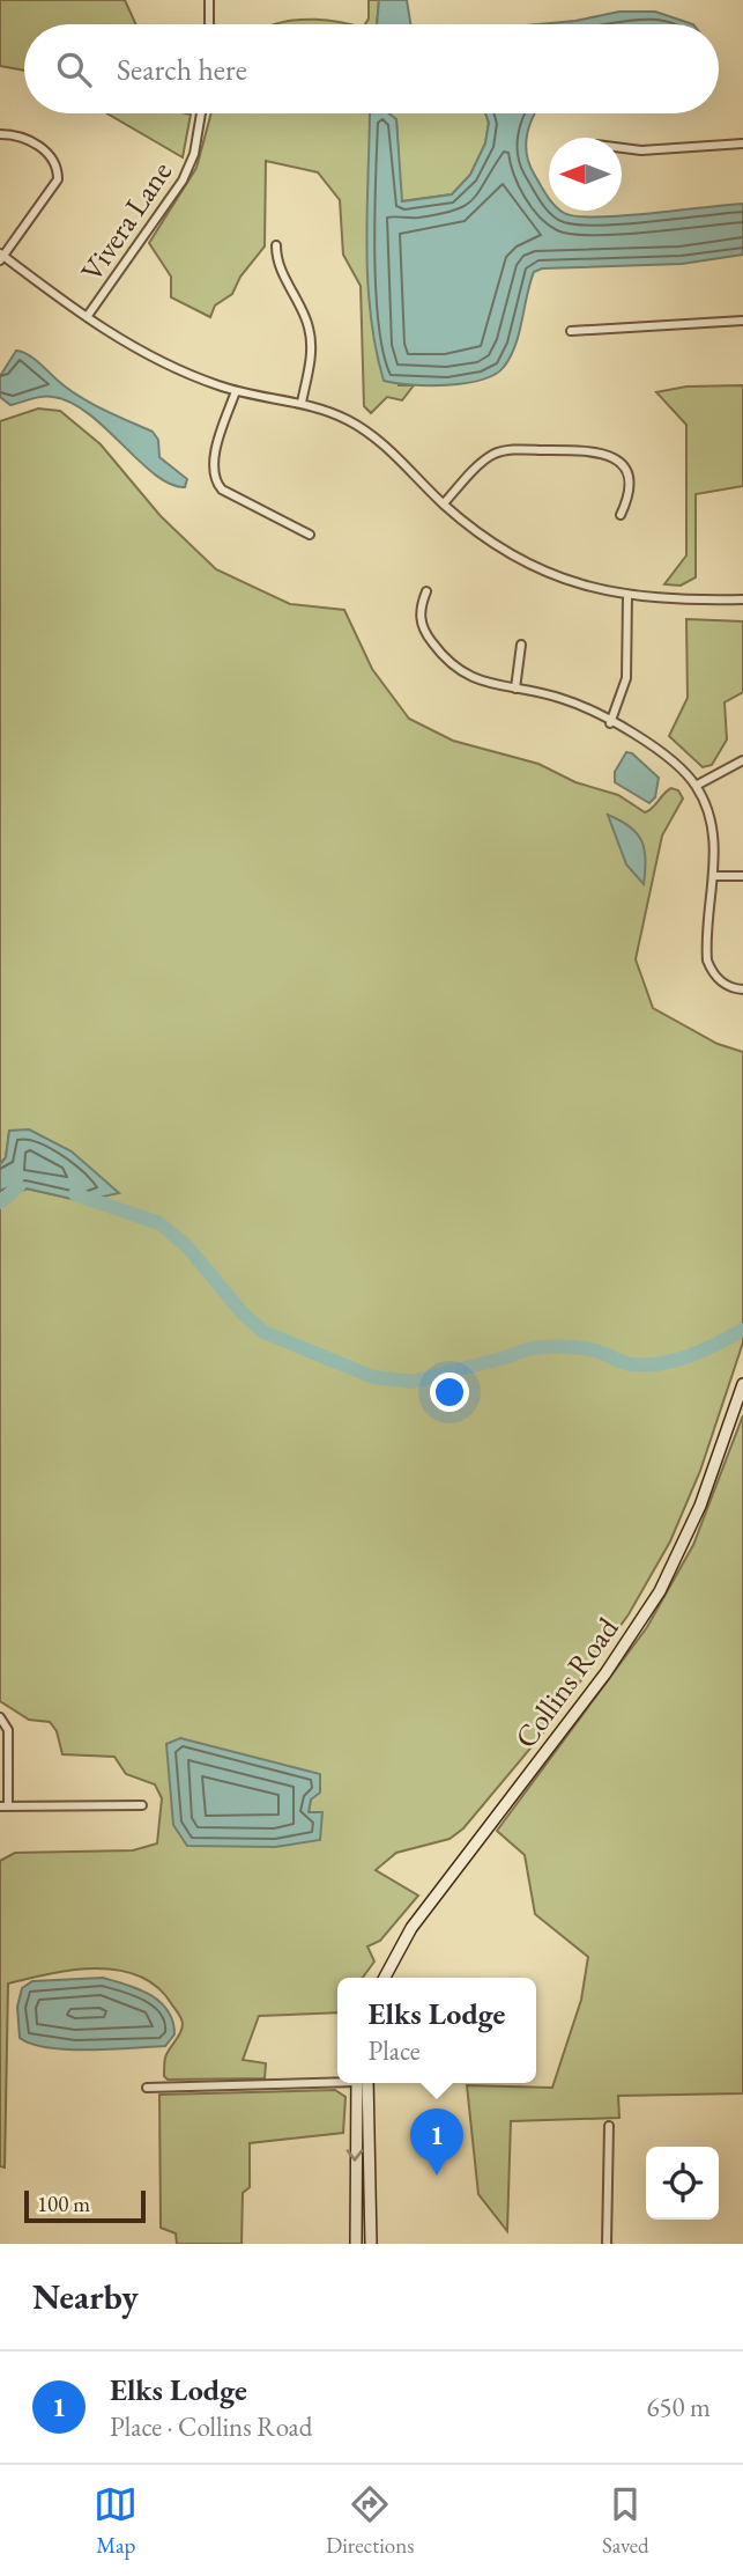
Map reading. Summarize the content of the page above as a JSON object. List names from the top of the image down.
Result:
{
  "streets": {
    "street": ["Vivera Lane", "Collins Road"]
  },
  "scale_bar": "100 m",
  "north": "left",
  "page": {
    "search": "Search here",
    "popup": ["Elks Lodge", "Place"],
    "pins": "1",
    "scale": "100 m",
    "heading": "Nearby",
    "list": [
      {
        "mark": "1",
        "name": "Elks Lodge",
        "note": "Place · Collins Road",
        "value": "650 m"
      }
    ],
    "nav": ["Map", "Directions", "Saved"]
  }
}
